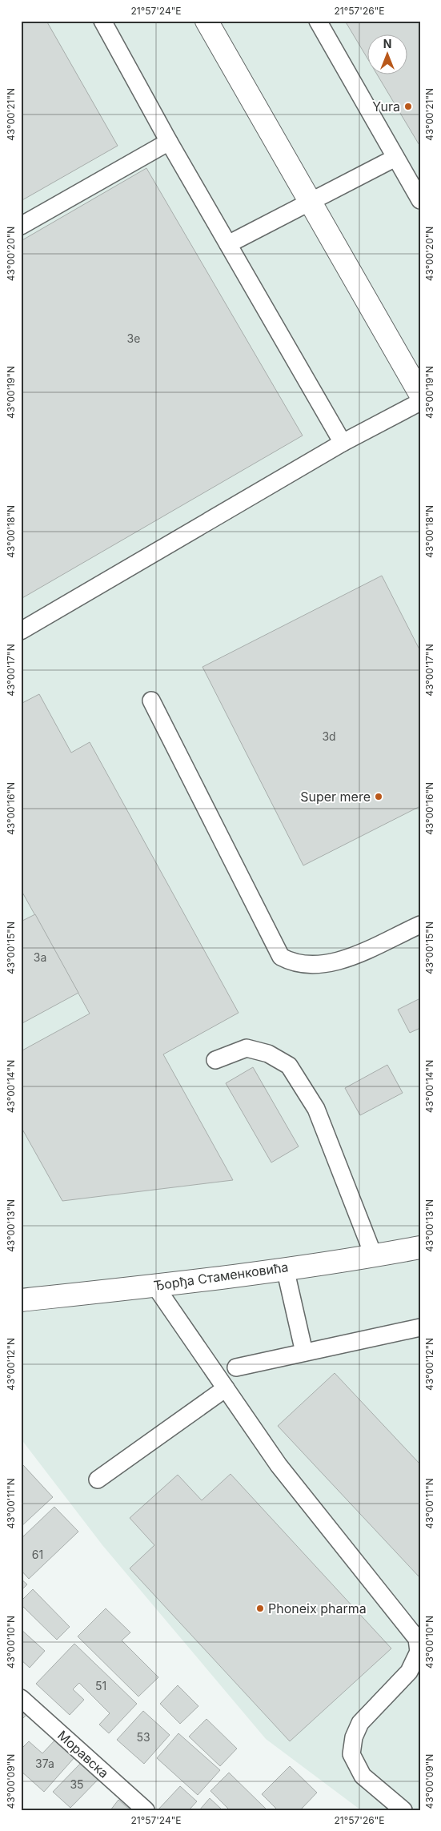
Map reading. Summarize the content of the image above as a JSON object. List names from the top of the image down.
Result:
{
  "streets": {
    "street": ["Ђорђа Стаменковића"],
    "lane": ["Моравска"]
  },
  "places": ["Yura", "Super mere", "Phoneix pharma"],
  "house_numbers": [
    "3e",
    "3d",
    "3a",
    "61",
    "51",
    "53",
    "37a",
    "35"
  ],
  "north": "top",
  "coordinates": [
    "21°57'24\"E",
    "21°57'26\"E",
    "43°00'21\"N",
    "43°00'20\"N",
    "43°00'19\"N",
    "43°00'18\"N",
    "43°00'17\"N",
    "43°00'16\"N",
    "43°00'15\"N",
    "43°00'14\"N",
    "43°00'13\"N",
    "43°00'12\"N",
    "43°00'11\"N",
    "43°00'10\"N",
    "43°00'09\"N"
  ]
}
